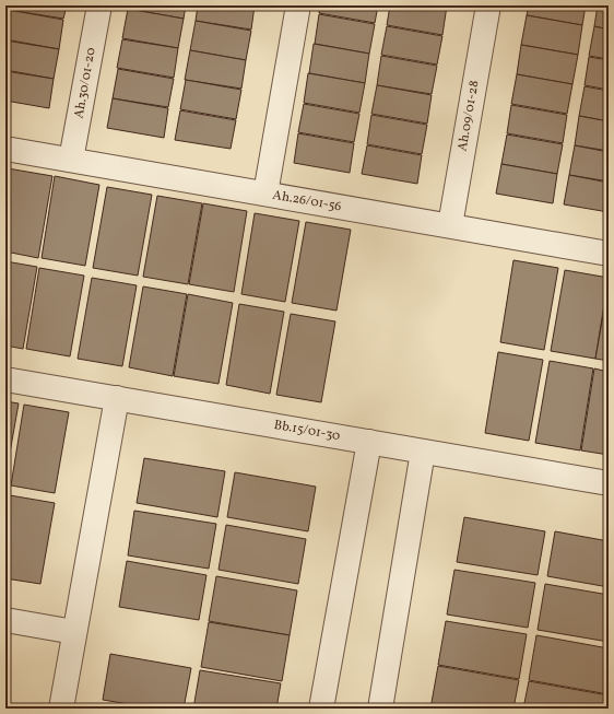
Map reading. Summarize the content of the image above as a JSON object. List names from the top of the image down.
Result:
{
  "streets": {
    "street": [
      "Ah.30/01-20",
      "Ah.09/01-28",
      "Ah.26/01-56",
      "Bb.15/01-30"
    ]
  },
  "crossings": [
    ["Ah.30/01-20", "Ah.26/01-56"],
    ["Ah.09/01-28", "Ah.26/01-56"]
  ]
}
